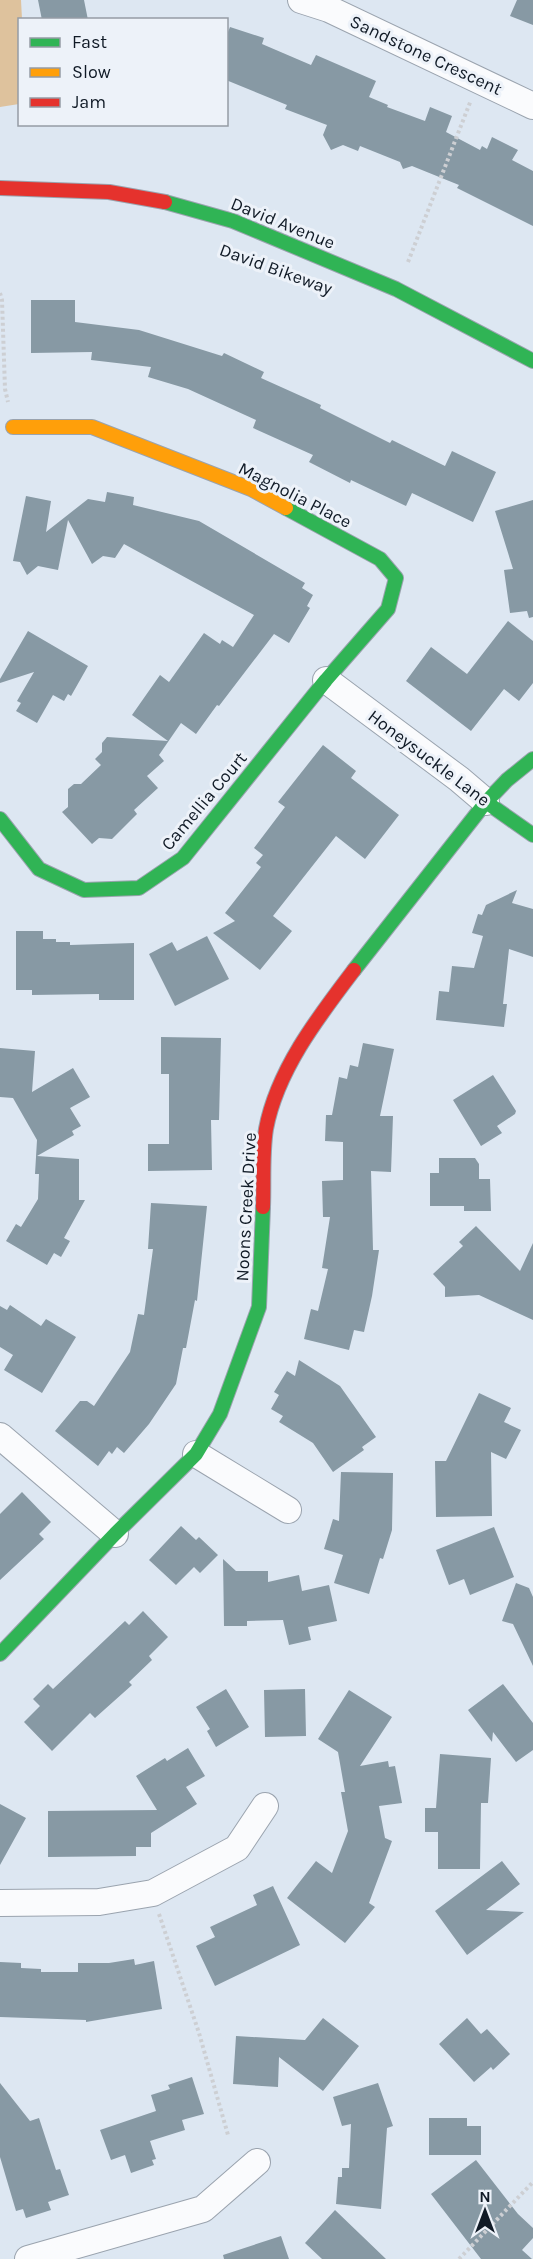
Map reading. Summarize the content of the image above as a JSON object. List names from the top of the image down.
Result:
{
  "streets": {
    "street": [
      "Sandstone Crescent",
      "David Avenue",
      "Magnolia Place",
      "Honeysuckle Lane",
      "Camellia Court",
      "Noons Creek Drive"
    ]
  },
  "crossings": [
    ["Magnolia Place", "Honeysuckle Lane"],
    ["Magnolia Place", "Camellia Court"],
    ["Honeysuckle Lane", "Camellia Court"],
    ["Honeysuckle Lane", "Noons Creek Drive"]
  ],
  "legend": ["Fast", "Slow", "Jam"],
  "north": "top"
}
